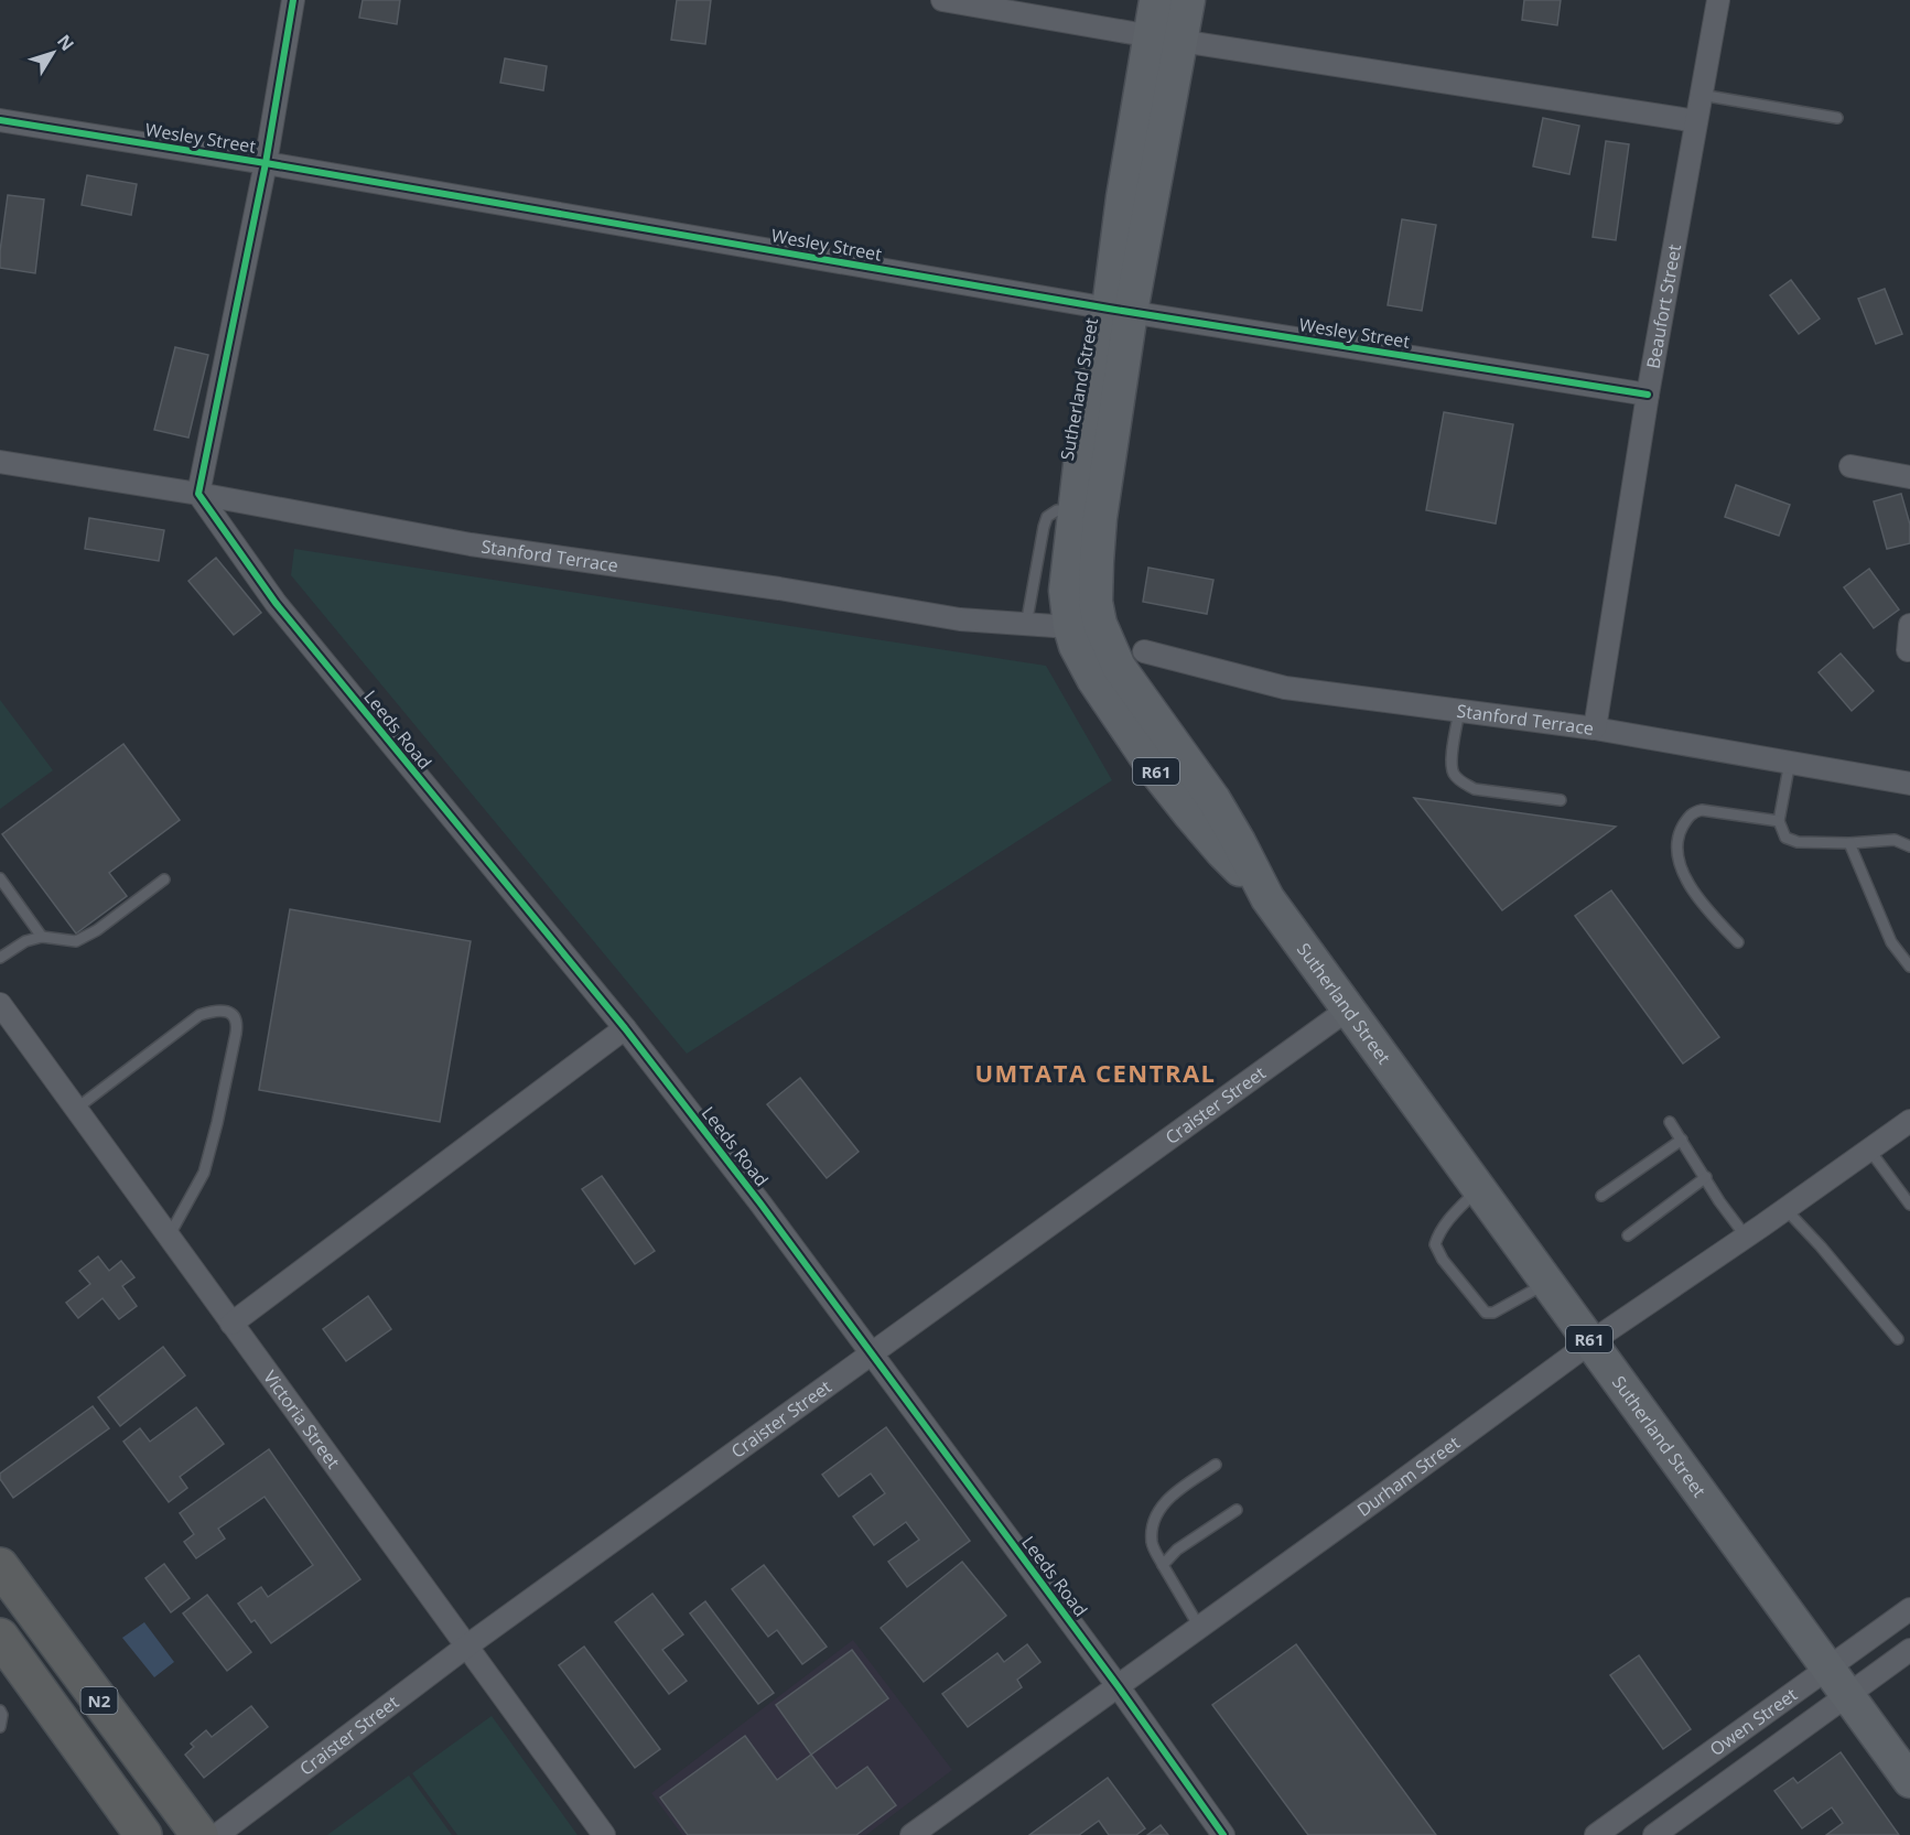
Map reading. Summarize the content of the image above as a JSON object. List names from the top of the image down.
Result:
{
  "streets": {
    "highway": ["N2"],
    "main road": ["Sutherland Street", "R61"],
    "street": [
      "Wesley Street",
      "Beaufort Street",
      "Stanford Terrace",
      "Leeds Road",
      "Craister Street",
      "Victoria Street",
      "Durham Street",
      "Owen Street"
    ]
  },
  "crossings": [
    ["Wesley Street", "Beaufort Street"],
    ["Wesley Street", "Sutherland Street"],
    ["Beaufort Street", "Stanford Terrace"],
    ["Sutherland Street", "Stanford Terrace"],
    ["Sutherland Street", "Craister Street"],
    ["Sutherland Street", "Durham Street"],
    ["Sutherland Street", "Owen Street"],
    ["Stanford Terrace", "Leeds Road"],
    ["Leeds Road", "Craister Street"],
    ["Leeds Road", "Durham Street"],
    ["Craister Street", "Victoria Street"]
  ],
  "districts": ["UMTATA CENTRAL"],
  "north": "top right"
}
